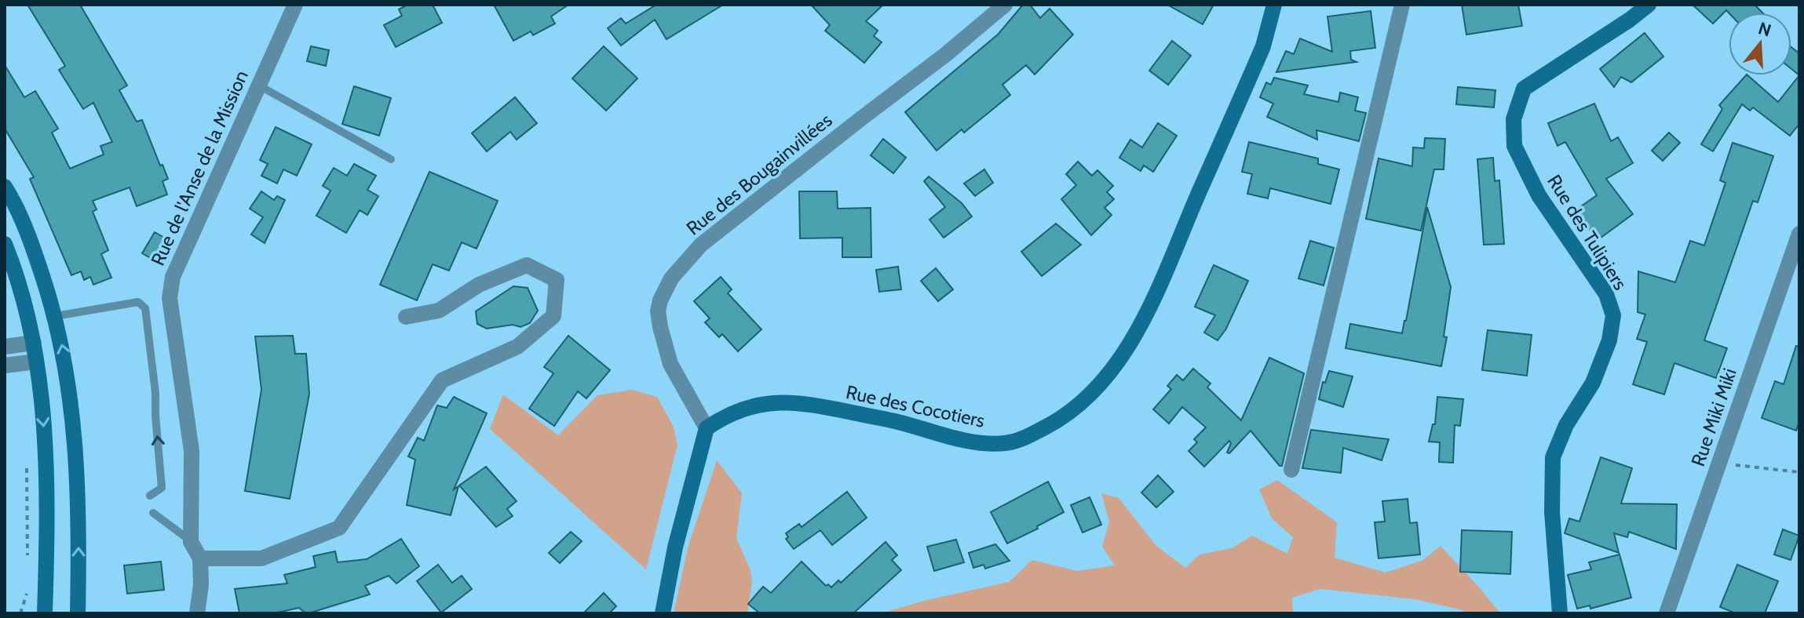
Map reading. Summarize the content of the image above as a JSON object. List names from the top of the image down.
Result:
{
  "streets": {
    "street": [
      "Rue de l'Anse de la Mission",
      "Rue des Bougainvillées",
      "Rue des Tulipiers",
      "Rue des Cocotiers",
      "Rue Miki Miki"
    ]
  },
  "crossings": [
    ["Rue des Bougainvillées", "Rue des Cocotiers"]
  ],
  "north": "top"
}
